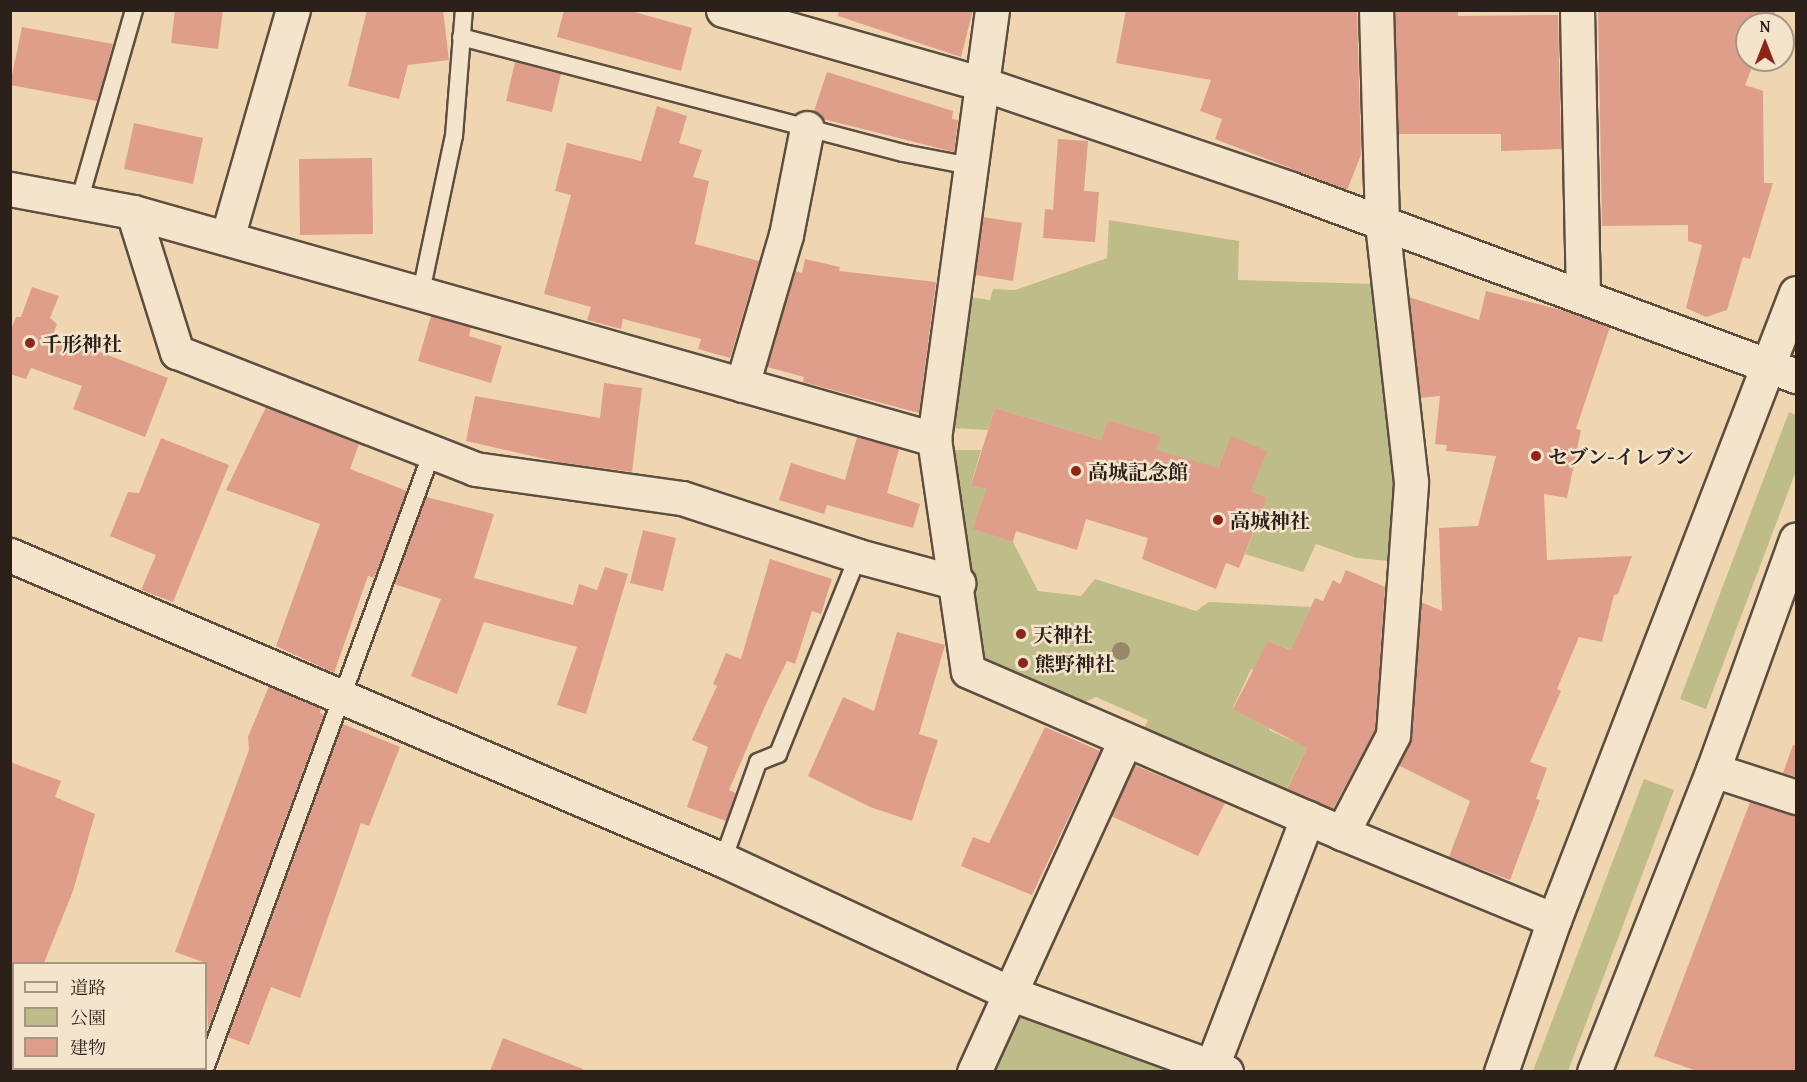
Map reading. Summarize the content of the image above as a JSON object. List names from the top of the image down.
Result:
{
  "places": [
    "千形神社",
    "セブン-イレブン",
    "高城記念館",
    "高城神社",
    "天神社",
    "熊野神社"
  ],
  "legend": ["道路", "公園", "建物"],
  "north": "top"
}
